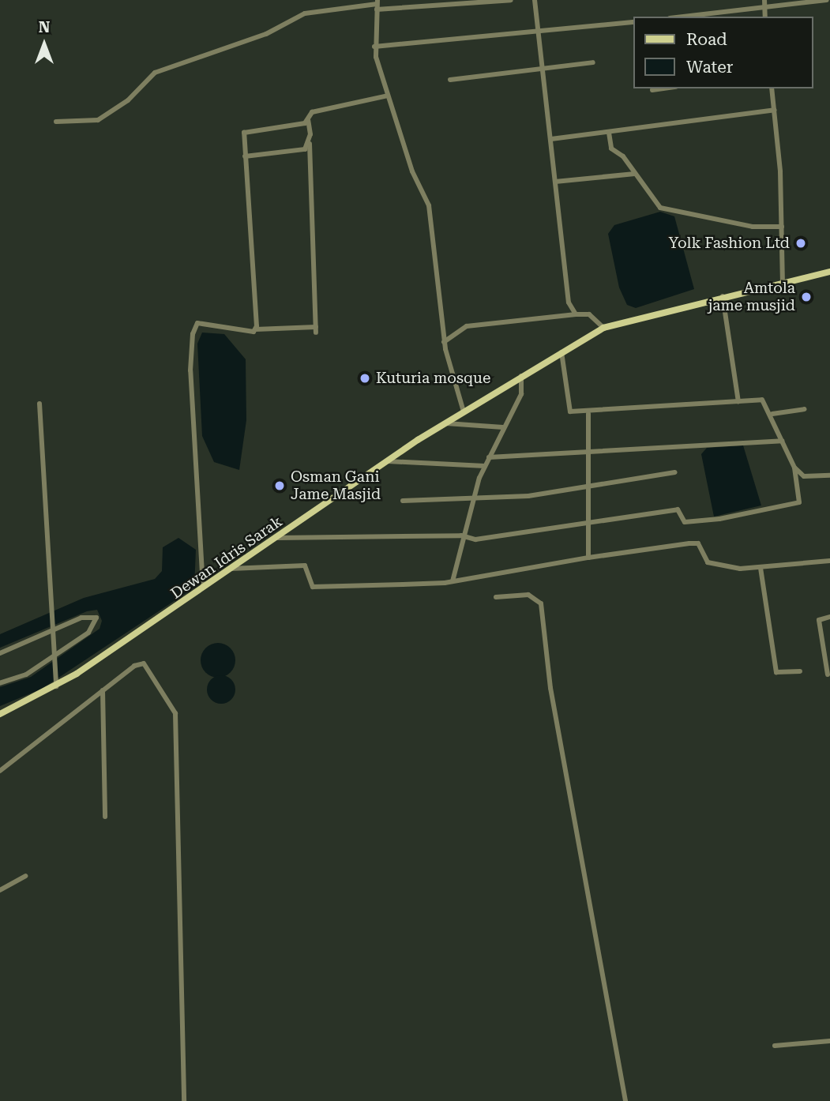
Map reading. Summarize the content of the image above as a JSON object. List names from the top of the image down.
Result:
{
  "streets": {
    "main road": ["Dewan Idris Sarak"]
  },
  "places": [
    "Yolk Fashion Ltd",
    "Amtola jame musjid",
    "Kuturia mosque",
    "Osman Gani Jame Masjid"
  ],
  "legend": ["Road", "Water"],
  "north": "top"
}
